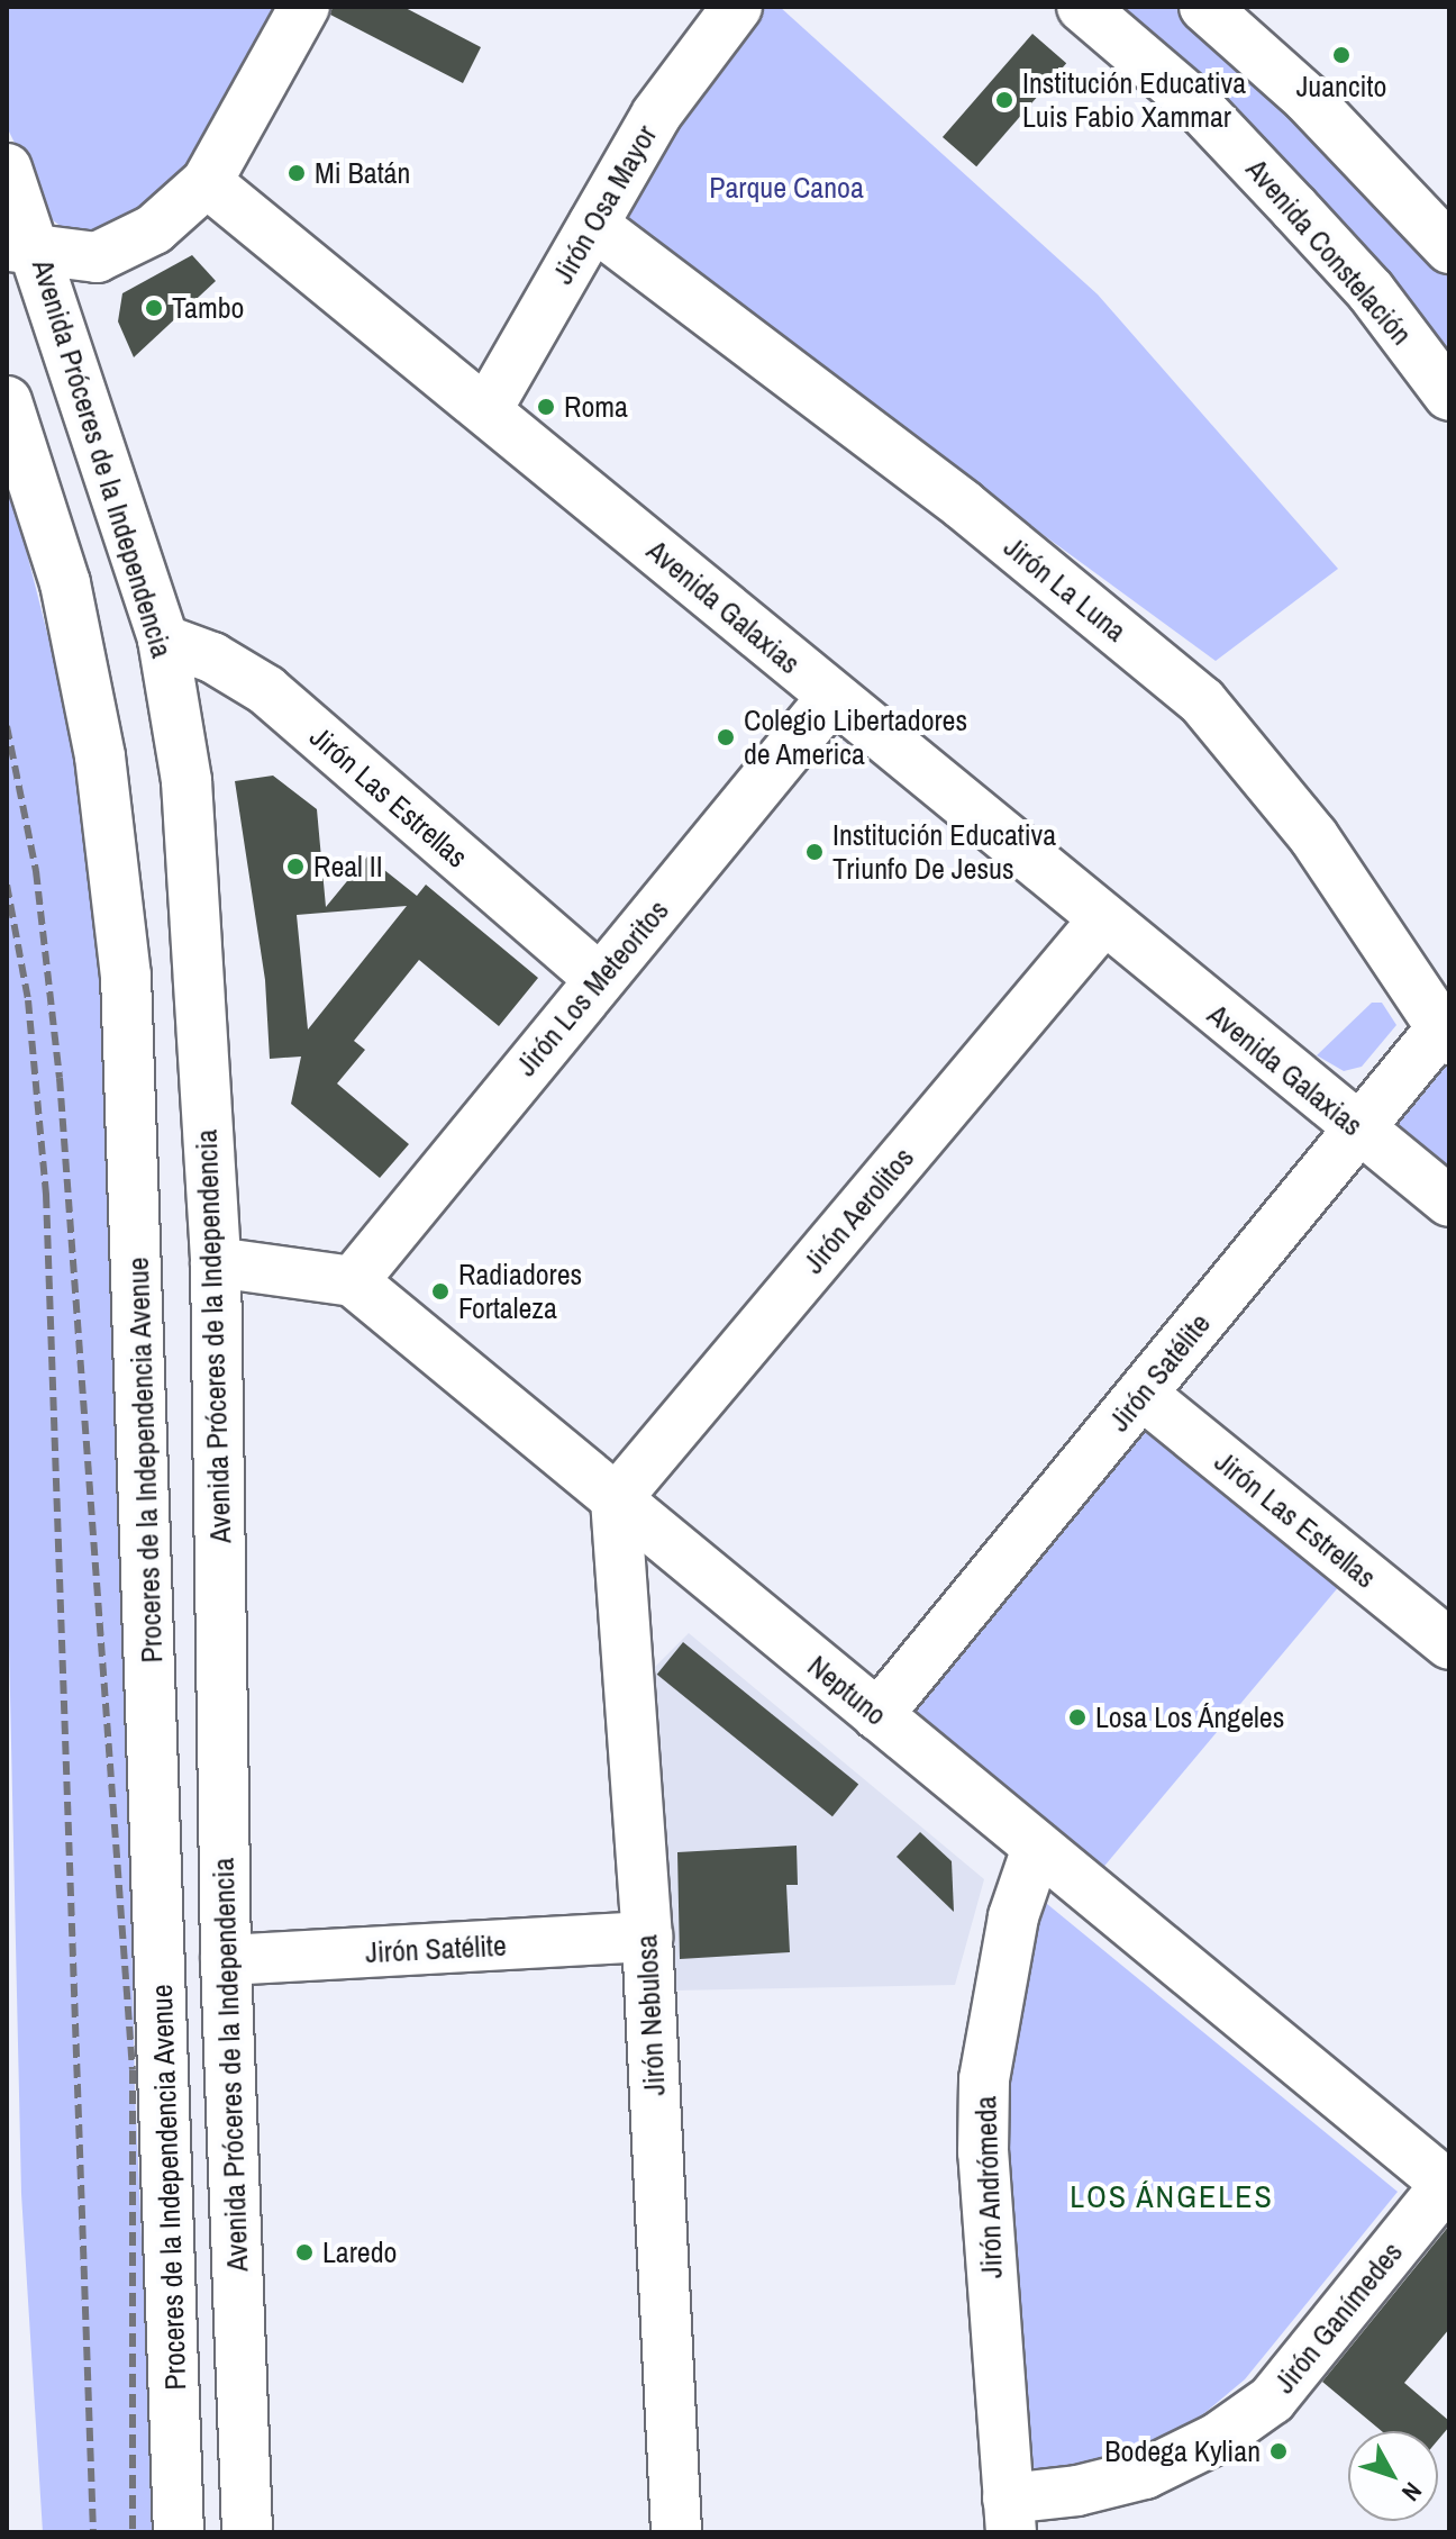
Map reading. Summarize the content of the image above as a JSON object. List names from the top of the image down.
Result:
{
  "streets": {
    "street": [
      "Jirón Osa Mayor",
      "Avenida Constelación",
      "Avenida Próceres de la Independencia",
      "Jirón La Luna",
      "Avenida Galaxias",
      "Jirón Las Estrellas",
      "Jirón Los Meteoritos",
      "Jirón Aerolitos",
      "Jirón Satélite",
      "Proceres de la Independencia Avenue",
      "Neptuno",
      "Jirón Nebulosa",
      "Jirón Andrómeda",
      "Jirón Ganímedes"
    ]
  },
  "crossings": [
    ["Jirón Osa Mayor", "Jirón La Luna"],
    ["Jirón Osa Mayor", "Avenida Galaxias"],
    ["Avenida Próceres de la Independencia", "Jirón Las Estrellas"],
    ["Avenida Próceres de la Independencia", "Jirón Satélite"],
    ["Jirón La Luna", "Jirón Satélite"],
    ["Avenida Galaxias", "Jirón Los Meteoritos"],
    ["Avenida Galaxias", "Jirón Aerolitos"],
    ["Avenida Galaxias", "Jirón Satélite"],
    ["Jirón Las Estrellas", "Jirón Los Meteoritos"],
    ["Jirón Las Estrellas", "Jirón Satélite"],
    ["Jirón Los Meteoritos", "Neptuno"],
    ["Jirón Aerolitos", "Neptuno"],
    ["Jirón Aerolitos", "Jirón Nebulosa"],
    ["Jirón Satélite", "Neptuno"],
    ["Jirón Satélite", "Jirón Nebulosa"],
    ["Neptuno", "Jirón Nebulosa"],
    ["Neptuno", "Jirón Andrómeda"],
    ["Neptuno", "Jirón Ganímedes"],
    ["Jirón Andrómeda", "Jirón Ganímedes"]
  ],
  "districts": ["LOS ÁNGELES"],
  "parks": ["Parque Canoa"],
  "places": [
    "Juancito",
    "Institución Educativa Luis Fabio Xammar",
    "Mi Batán",
    "Tambo",
    "Roma",
    "Colegio Libertadores de America",
    "Institución Educativa Triunfo De Jesus",
    "Real II",
    "Radiadores Fortaleza",
    "Losa Los Ángeles",
    "Laredo",
    "Bodega Kylian"
  ],
  "north": "bottom right"
}
